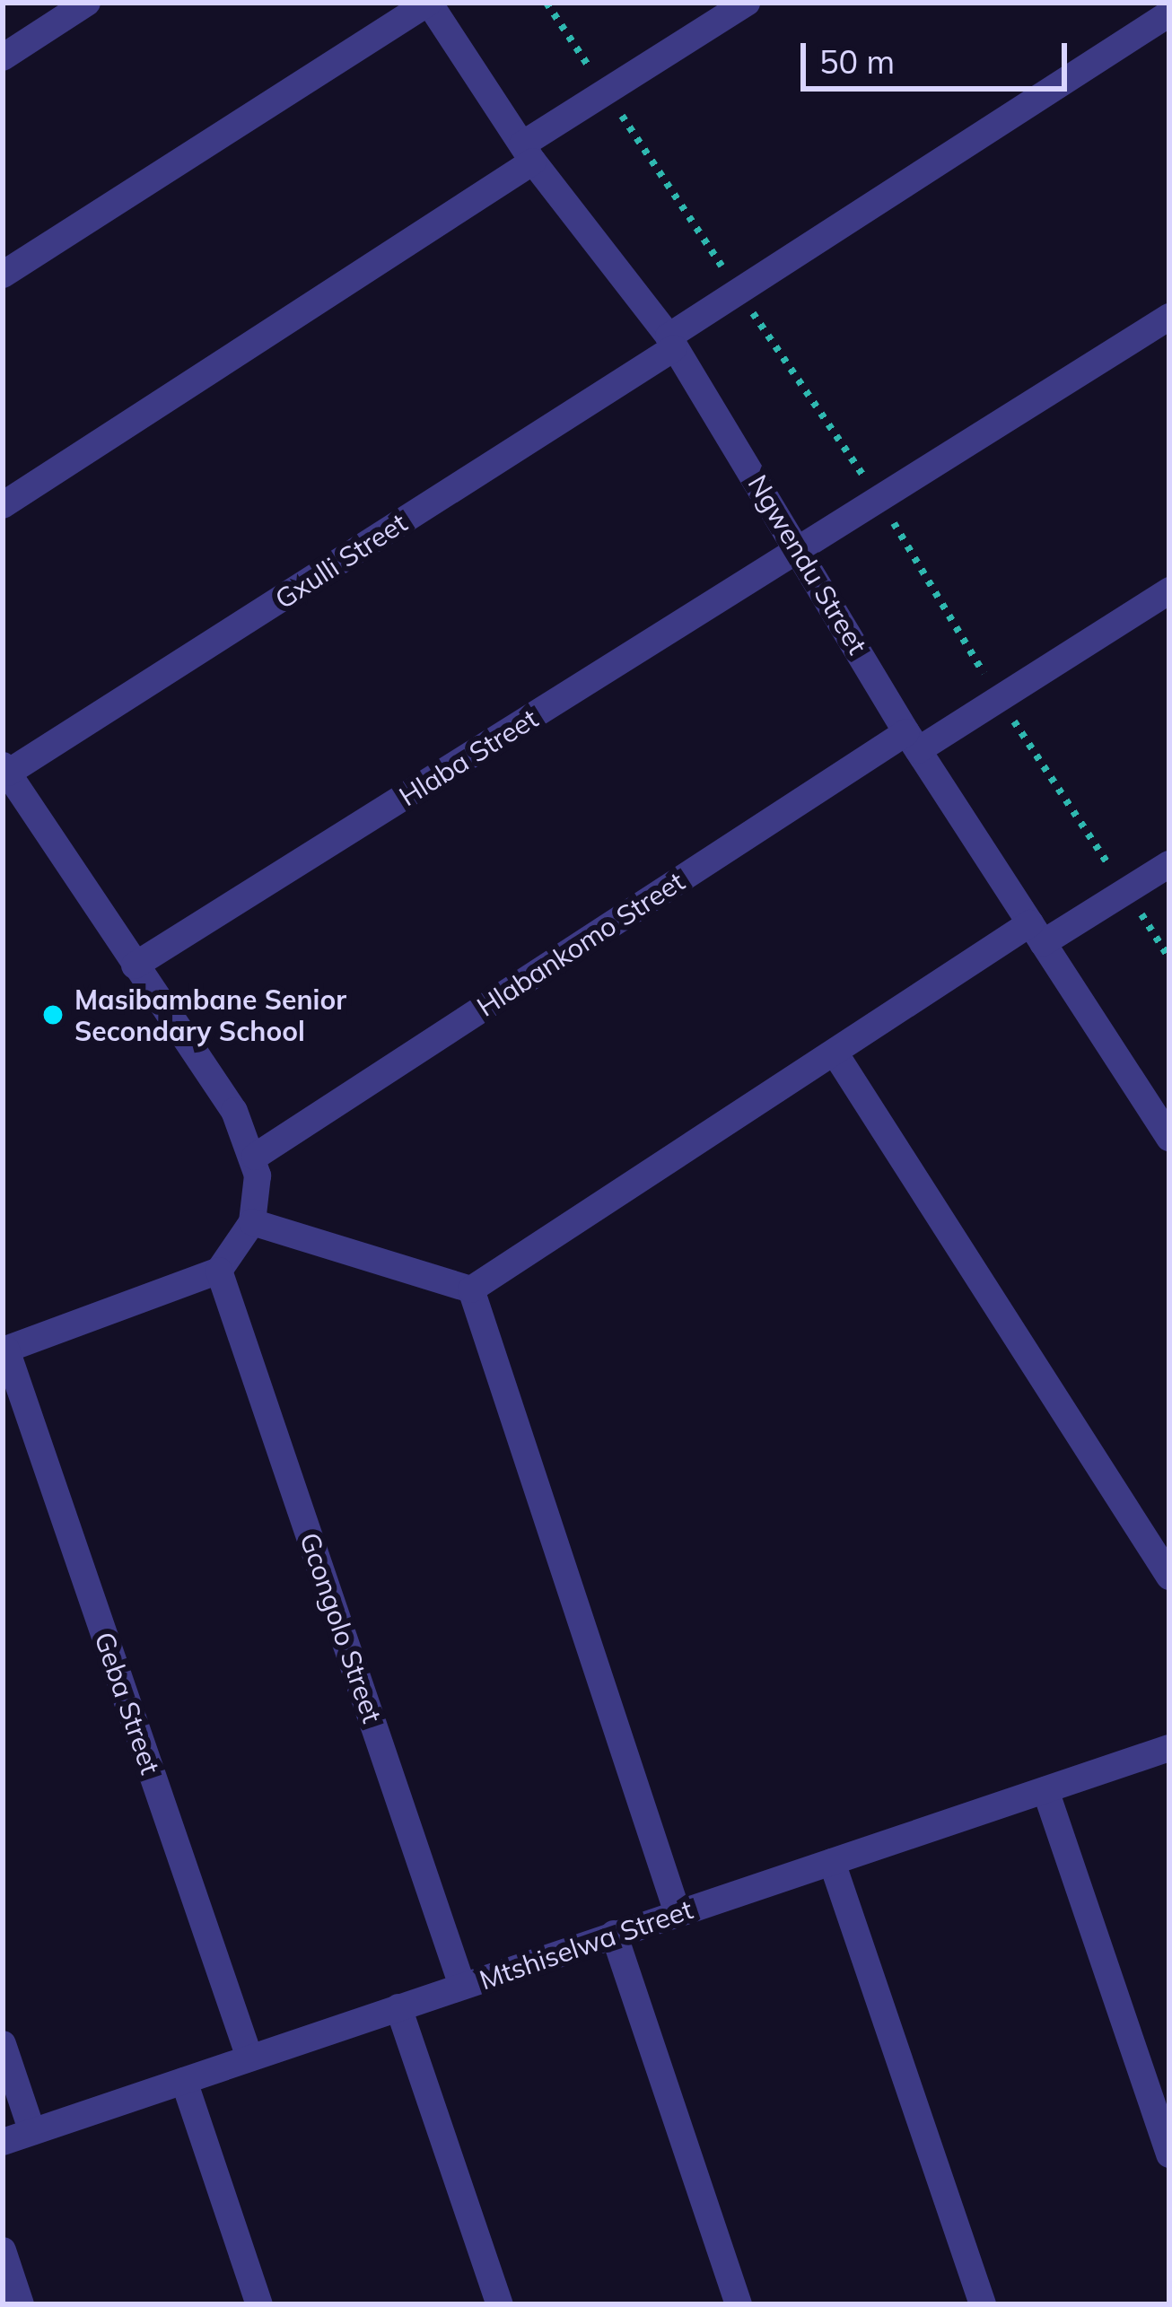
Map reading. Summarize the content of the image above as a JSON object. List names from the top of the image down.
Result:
{
  "streets": {
    "street": [
      "Gxulli Street",
      "Ngwendu Street",
      "Hlaba Street",
      "Hlabankomo Street",
      "Gcongolo Street",
      "Geba Street",
      "Mtshiselwa Street"
    ]
  },
  "crossings": [
    ["Gxulli Street", "Ngwendu Street"],
    ["Ngwendu Street", "Hlaba Street"],
    ["Ngwendu Street", "Hlabankomo Street"],
    ["Gcongolo Street", "Mtshiselwa Street"],
    ["Geba Street", "Mtshiselwa Street"]
  ],
  "places": ["Masibambane Senior Secondary School"],
  "scale_bar": "50 m"
}
